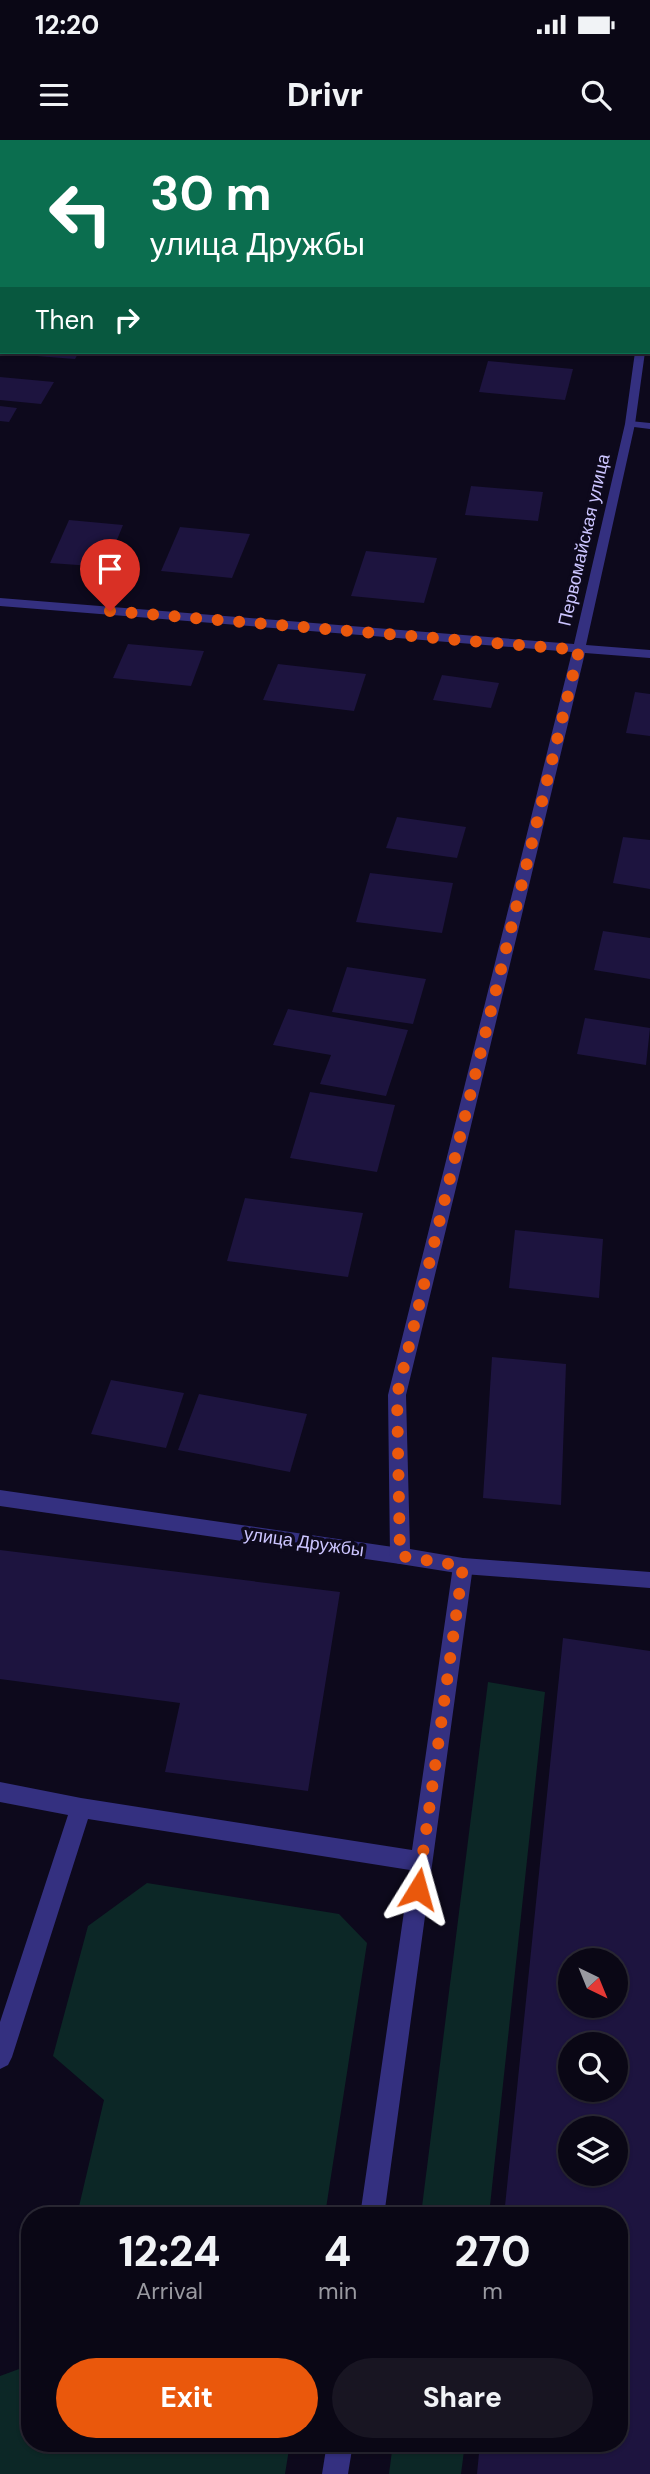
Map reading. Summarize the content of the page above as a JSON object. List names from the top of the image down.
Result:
{
  "streets": {
    "street": ["Первомайская улица", "улица Дружбы"]
  },
  "crossings": [
    ["Первомайская улица", "улица Дружбы"]
  ],
  "north": "bottom right",
  "page": {
    "status": "12:20",
    "header": "Drivr",
    "turn": ["30 m", "улица Дружбы"],
    "then": "Then",
    "eta": [
      "12:24",
      "Arrival",
      "4",
      "min",
      "270",
      "m"
    ],
    "buttons": ["Exit", "Share"]
  }
}
